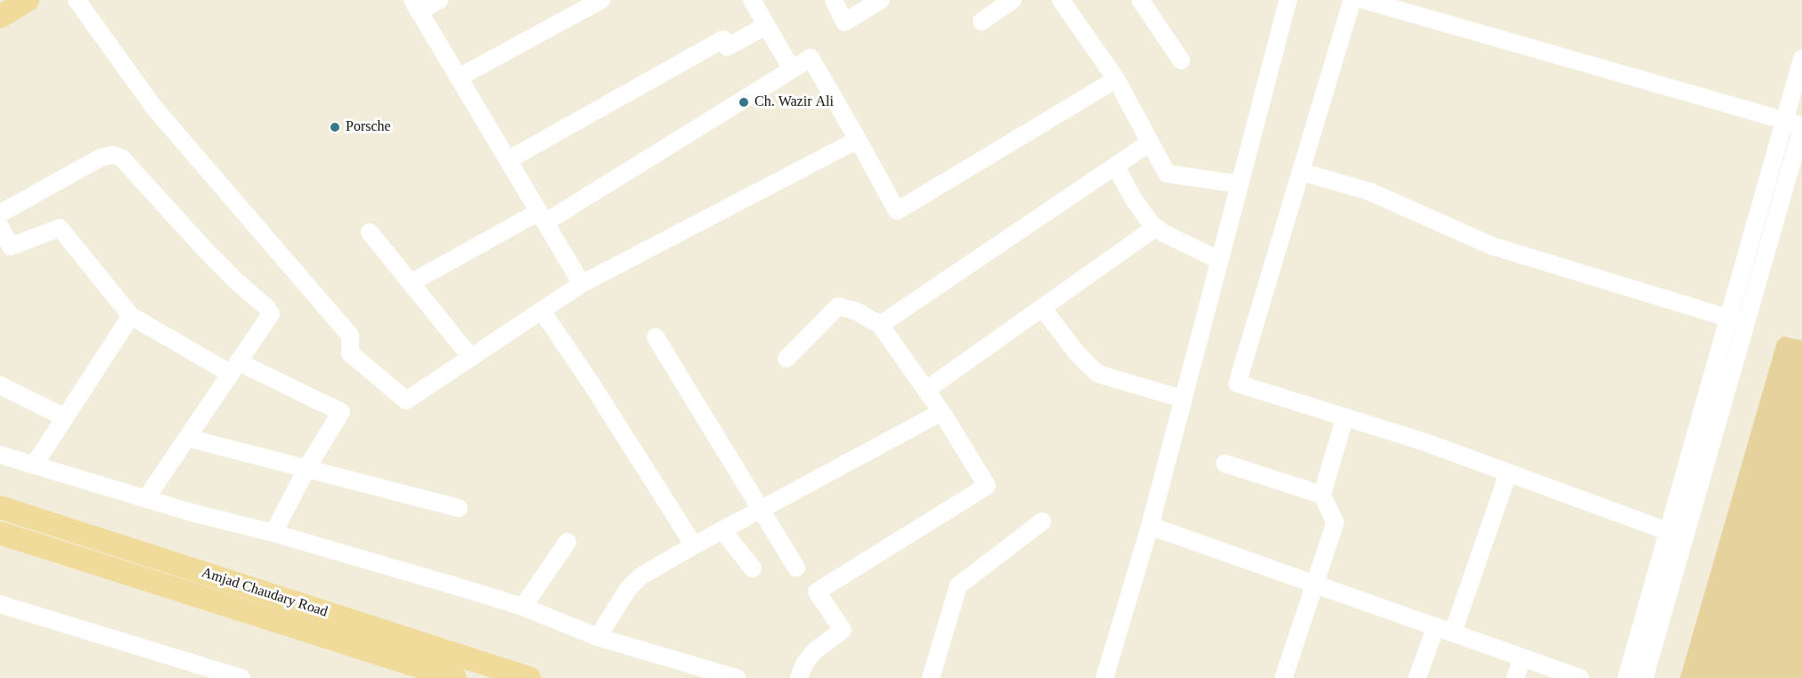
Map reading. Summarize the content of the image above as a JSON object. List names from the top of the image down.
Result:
{
  "streets": {
    "main road": ["Amjad Chaudary Road"]
  },
  "places": ["Ch. Wazir Ali", "Porsche"]
}
